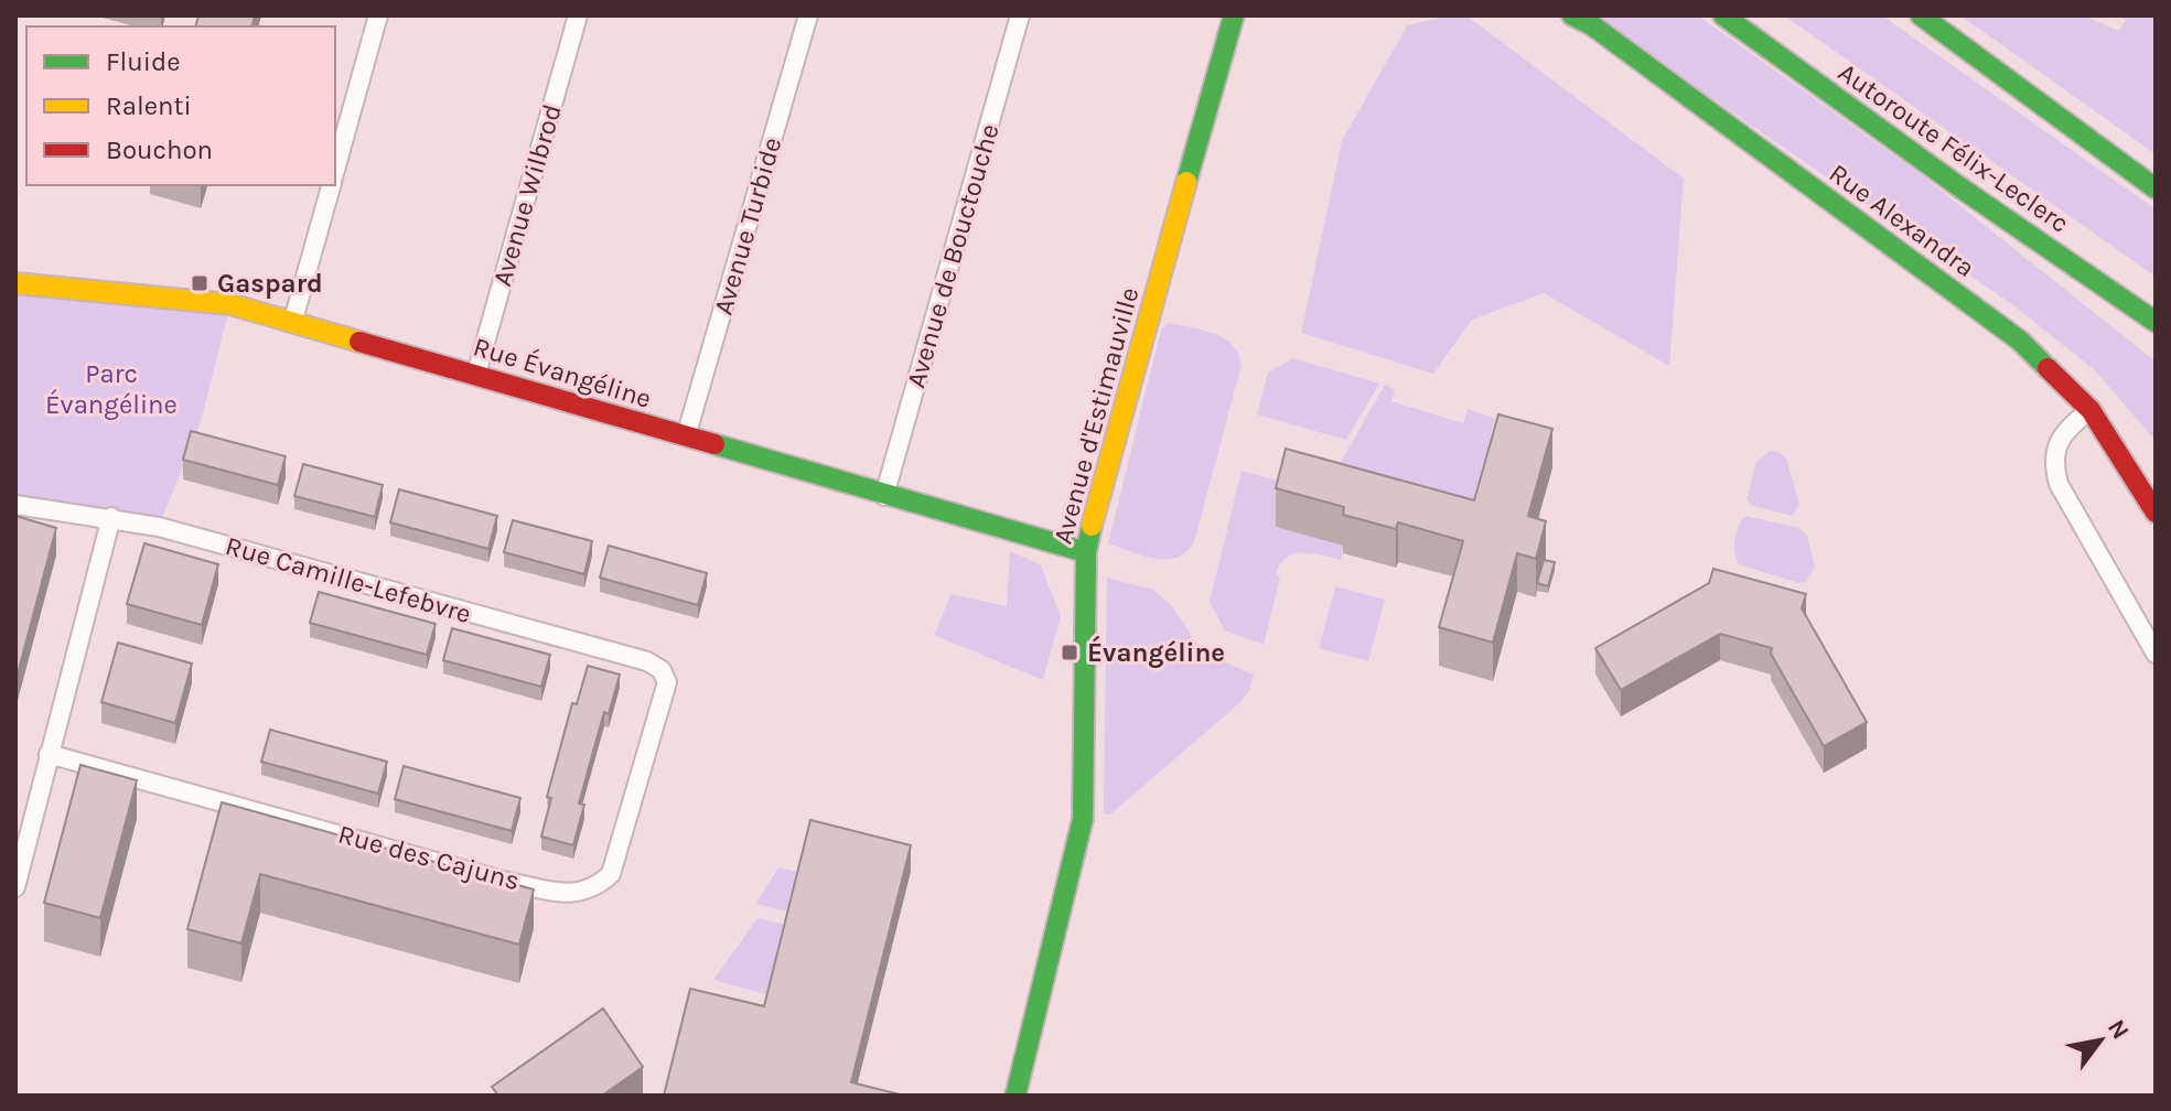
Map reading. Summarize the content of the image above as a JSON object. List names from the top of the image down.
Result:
{
  "streets": {
    "main road": [
      "Autoroute Félix-Leclerc",
      "Rue Alexandra",
      "Rue Évangéline",
      "Avenue d'Estimauville"
    ],
    "street": [
      "Avenue Wilbrod",
      "Avenue Turbide",
      "Avenue de Bouctouche",
      "Rue Camille-Lefebvre",
      "Rue des Cajuns"
    ]
  },
  "crossings": [
    ["Avenue Wilbrod", "Rue Évangéline"],
    ["Avenue Turbide", "Rue Évangéline"],
    ["Avenue de Bouctouche", "Rue Évangéline"],
    ["Rue Évangéline", "Avenue d'Estimauville"],
    ["Rue Camille-Lefebvre", "Rue des Cajuns"]
  ],
  "parks": ["Parc Évangéline"],
  "places": {
    "transit": ["Gaspard", "Évangéline"]
  },
  "legend": ["Fluide", "Ralenti", "Bouchon"],
  "north": "top right"
}
